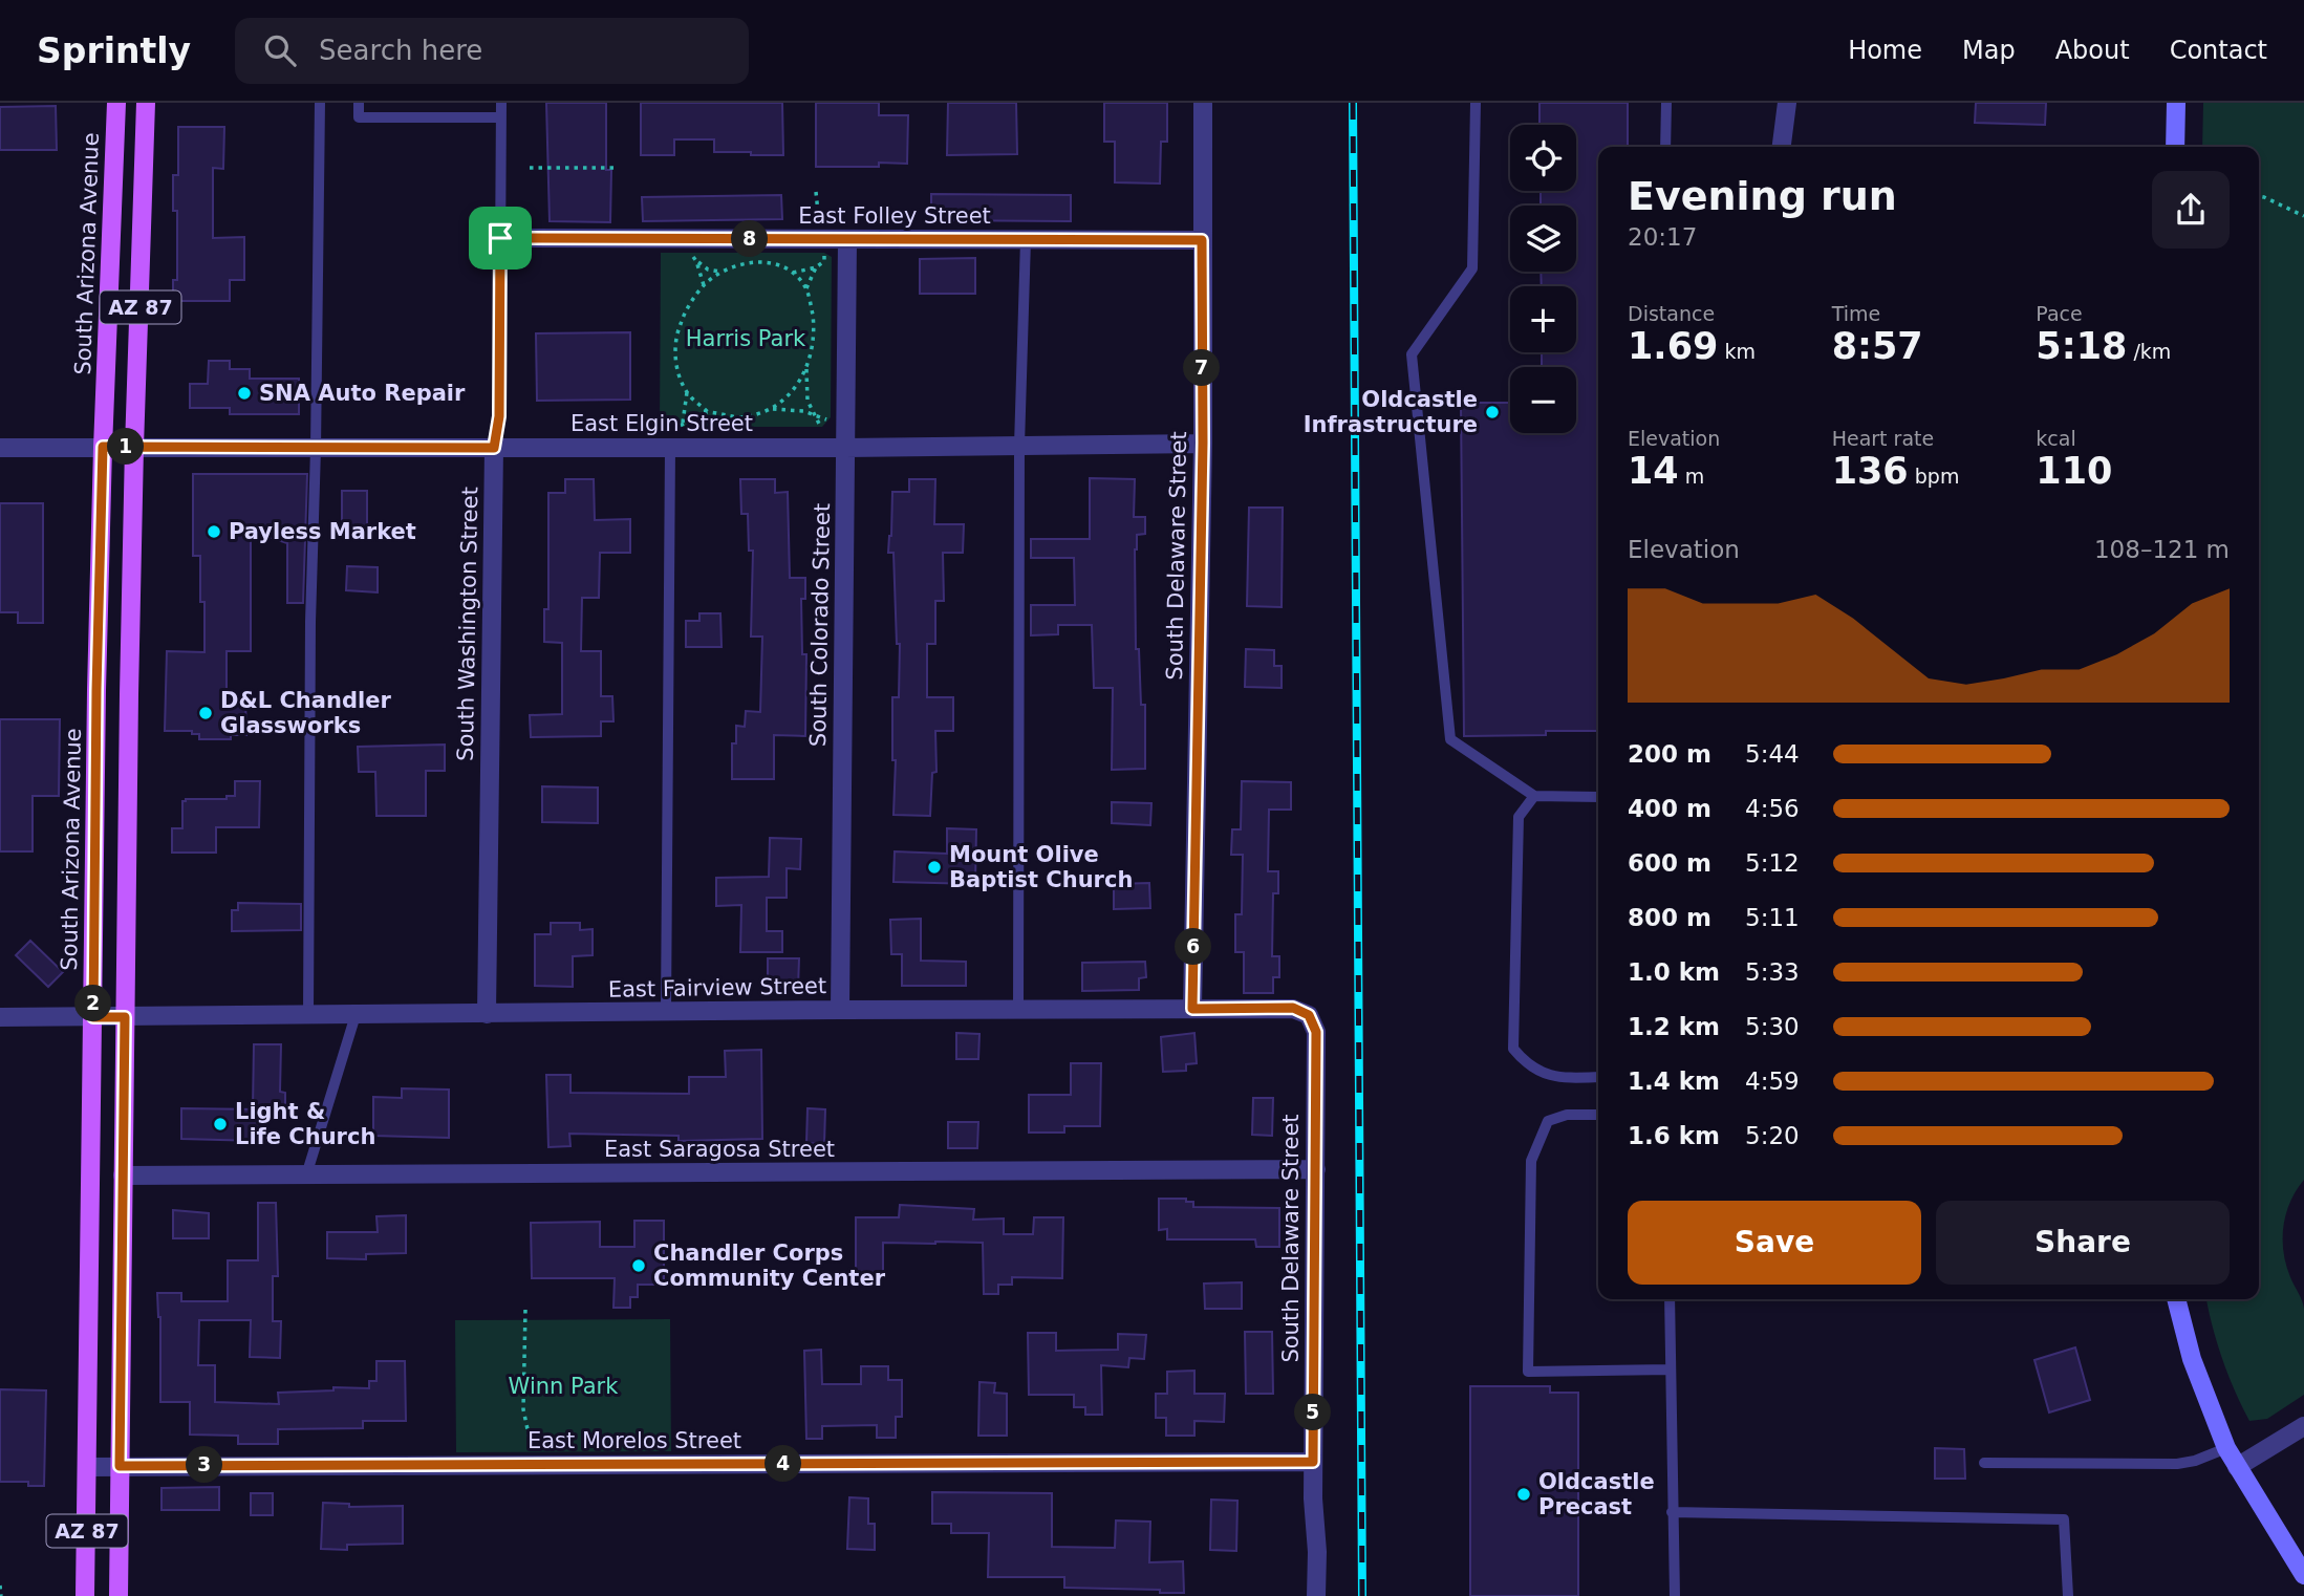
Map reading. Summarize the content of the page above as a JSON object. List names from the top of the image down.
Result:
{
  "streets": {
    "main road": ["South Arizona Avenue", "AZ 87"],
    "street": [
      "East Folley Street",
      "East Elgin Street",
      "South Delaware Street",
      "South Washington Street",
      "South Colorado Street",
      "East Fairview Street",
      "East Saragosa Street",
      "East Morelos Street"
    ]
  },
  "crossings": [
    ["East Folley Street", "South Delaware Street"],
    ["East Folley Street", "South Washington Street"],
    ["East Folley Street", "South Colorado Street"],
    ["South Arizona Avenue", "East Elgin Street"],
    ["South Arizona Avenue", "East Fairview Street"],
    ["South Arizona Avenue", "East Saragosa Street"],
    ["South Arizona Avenue", "East Morelos Street"],
    ["East Elgin Street", "South Delaware Street"],
    ["East Elgin Street", "South Washington Street"],
    ["East Elgin Street", "South Colorado Street"],
    ["South Delaware Street", "East Fairview Street"],
    ["South Delaware Street", "East Saragosa Street"],
    ["South Delaware Street", "East Morelos Street"],
    ["South Washington Street", "East Fairview Street"],
    ["South Colorado Street", "East Fairview Street"]
  ],
  "parks": ["Harris Park", "Winn Park"],
  "places": [
    "SNA Auto Repair",
    "Oldcastle Infrastructure",
    "Payless Market",
    "D&L Chandler Glassworks",
    "Mount Olive Baptist Church",
    "Light & Life Church",
    "Chandler Corps Community Center",
    "Oldcastle Precast"
  ],
  "page": {
    "header": "Sprintly",
    "search": "Search here",
    "nav": [
      "Home",
      "Map",
      "About",
      "Contact"
    ],
    "map_buttons": ["+", "−"],
    "heading": ["Evening run", "20:17"],
    "pins": [
      "8",
      "7",
      "1",
      "6",
      "2",
      "5",
      "4",
      "3"
    ],
    "stats": [
      ["Distance", "1.69 km"],
      ["Time", "8:57"],
      ["Pace", "5:18 /km"],
      ["Elevation", "14 m"],
      ["Heart rate", "136 bpm"],
      ["kcal", "110"]
    ],
    "chart": ["Elevation", "108–121 m"],
    "list": [
      {
        "name": "200 m",
        "note": "5:44"
      },
      {
        "name": "400 m",
        "note": "4:56"
      },
      {
        "name": "600 m",
        "note": "5:12"
      },
      {
        "name": "800 m",
        "note": "5:11"
      },
      {
        "name": "1.0 km",
        "note": "5:33"
      },
      {
        "name": "1.2 km",
        "note": "5:30"
      },
      {
        "name": "1.4 km",
        "note": "4:59"
      },
      {
        "name": "1.6 km",
        "note": "5:20"
      }
    ],
    "buttons": ["Save", "Share"]
  }
}
